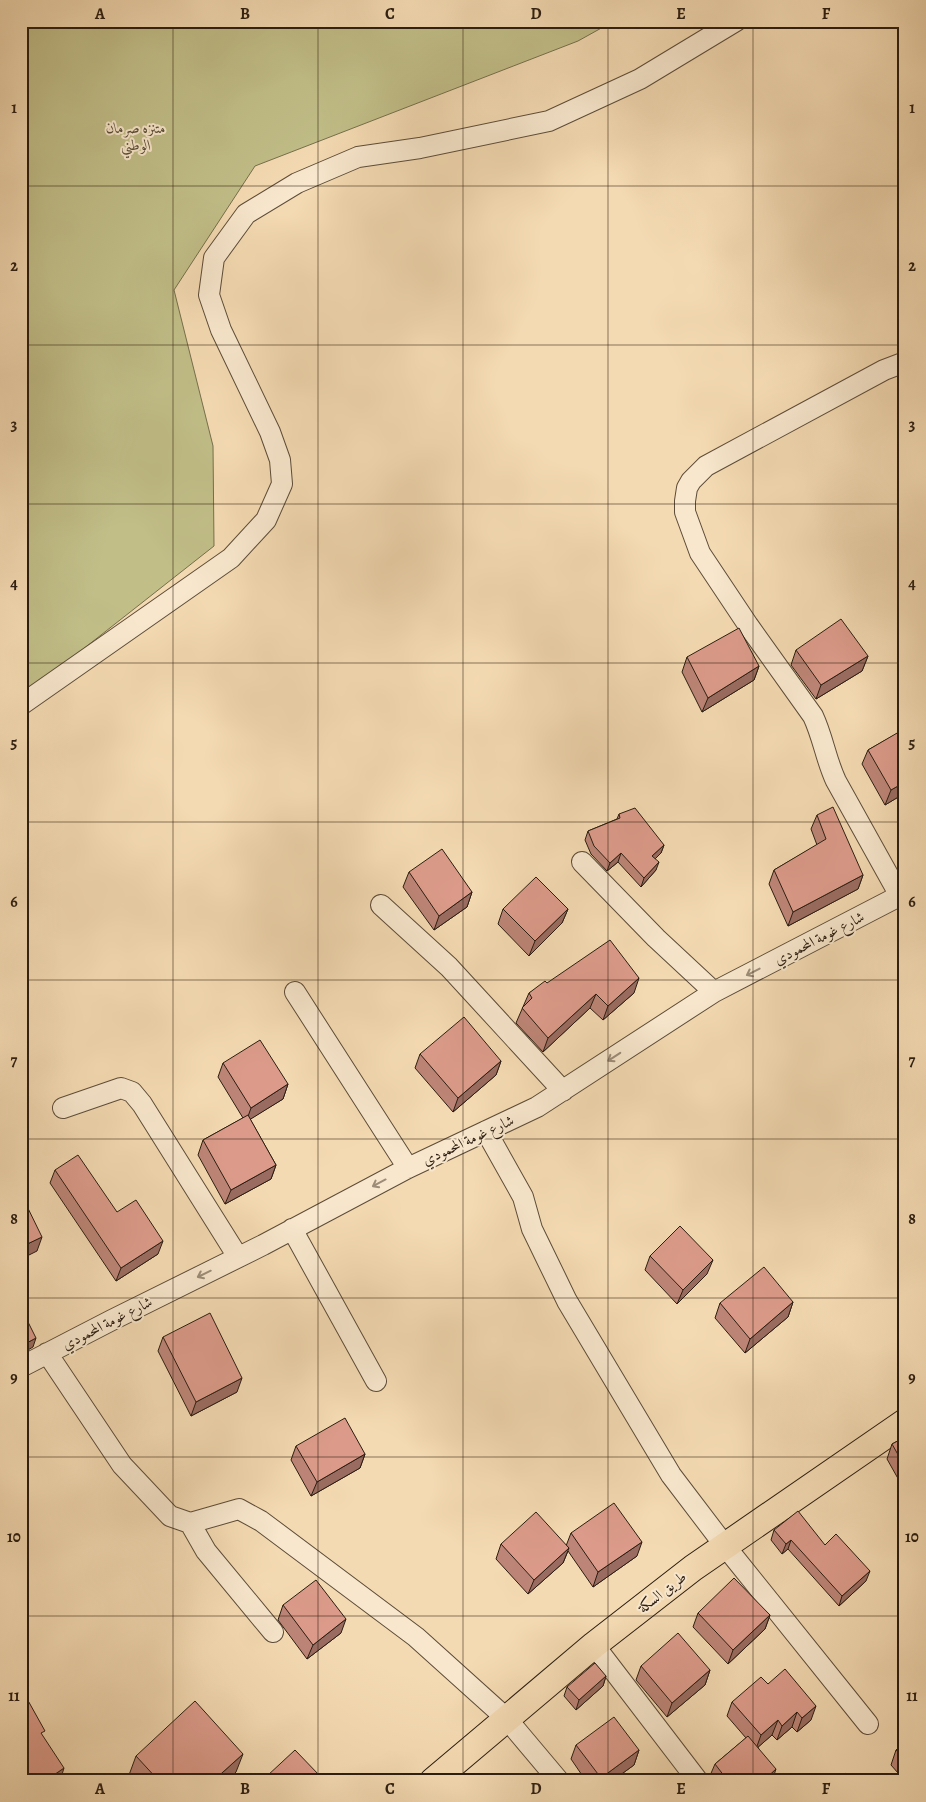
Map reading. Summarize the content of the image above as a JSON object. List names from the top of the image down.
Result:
{
  "streets": {
    "main road": ["طريق السكة"],
    "street": ["شارع غومة المحمودي"]
  },
  "one_way": ["شارع غومة المحمودي"],
  "parks": ["متنزه صرمان الوطني"],
  "grid": {
    "columns": [
      "A",
      "B",
      "C",
      "D",
      "E",
      "F"
    ],
    "rows": [
      "1",
      "2",
      "3",
      "4",
      "5",
      "6",
      "7",
      "8",
      "9",
      "10",
      "11"
    ]
  }
}
